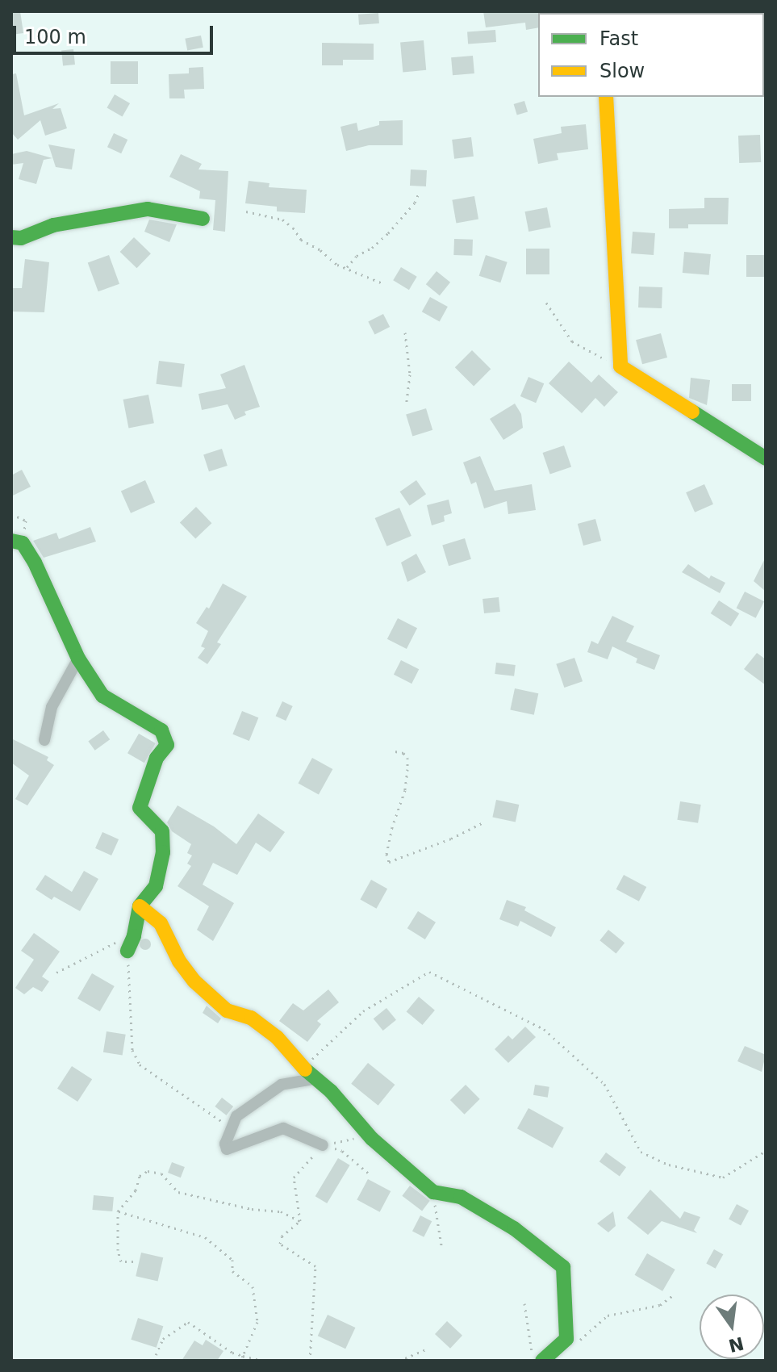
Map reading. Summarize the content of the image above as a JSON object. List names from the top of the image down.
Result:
{
  "legend": ["Fast", "Slow"],
  "scale_bar": "100 m",
  "north": "bottom"
}
